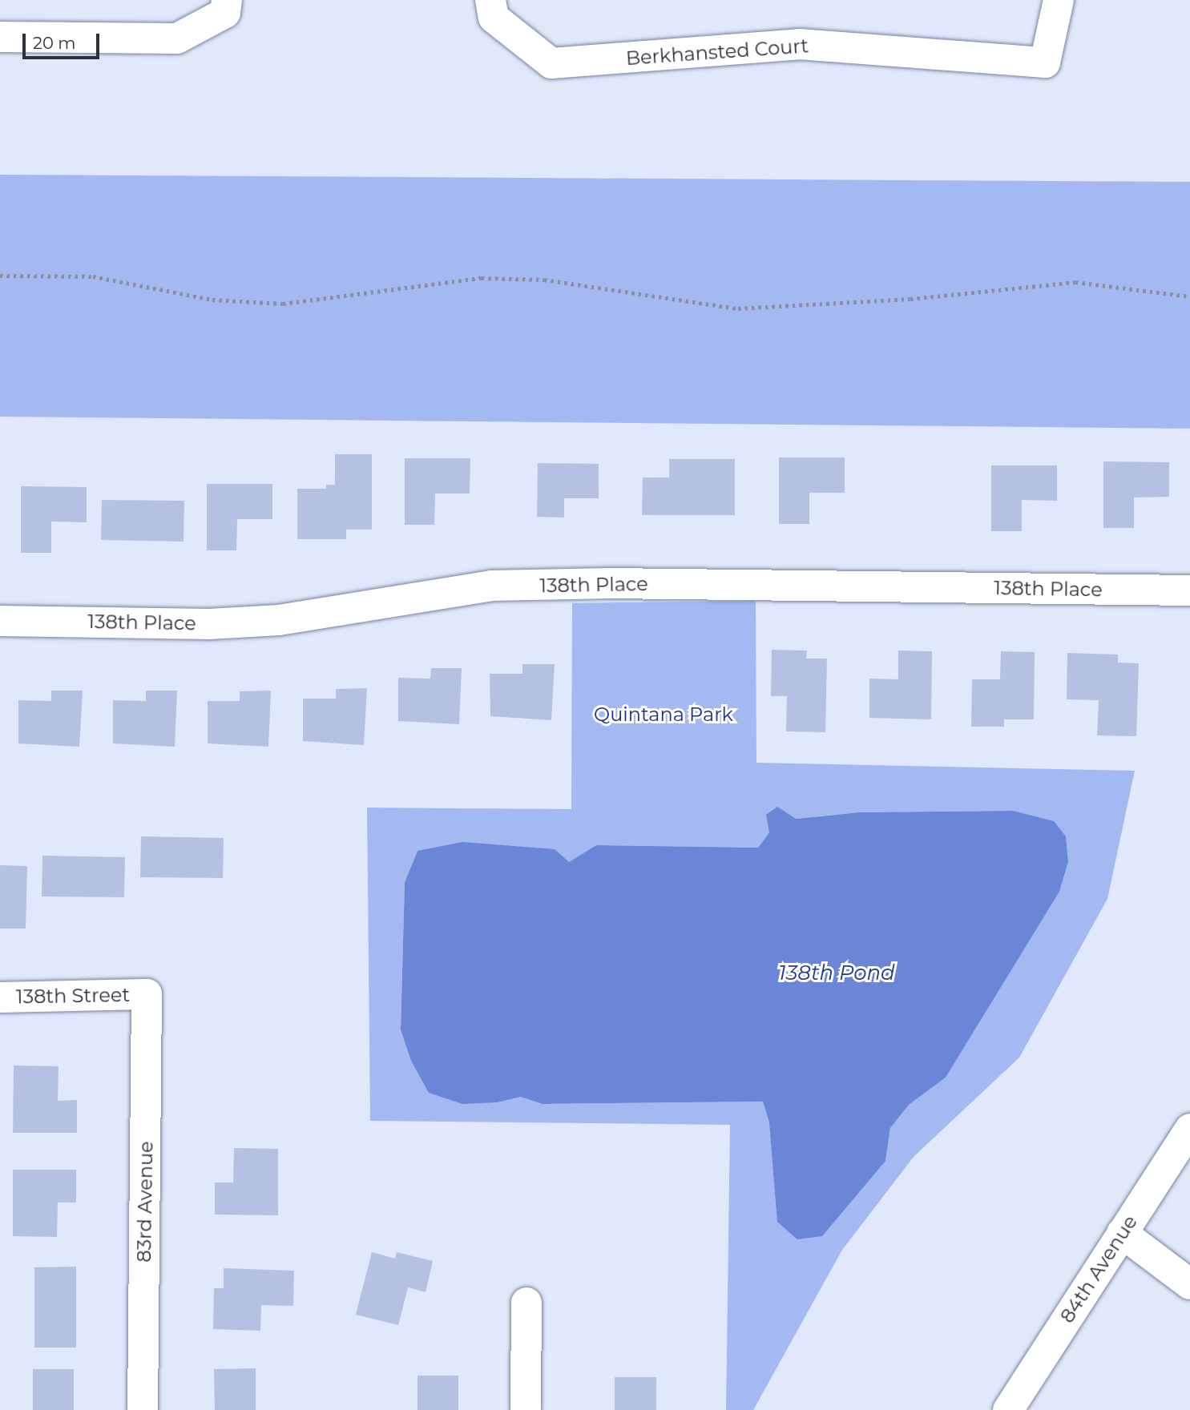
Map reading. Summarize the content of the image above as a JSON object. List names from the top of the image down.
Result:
{
  "streets": {
    "street": [
      "Berkhansted Court",
      "138th Place",
      "138th Street",
      "83rd Avenue",
      "84th Avenue"
    ]
  },
  "crossings": [
    ["138th Street", "83rd Avenue"]
  ],
  "water": ["138th Pond"],
  "parks": ["Quintana Park"],
  "scale_bar": "20 m"
}
